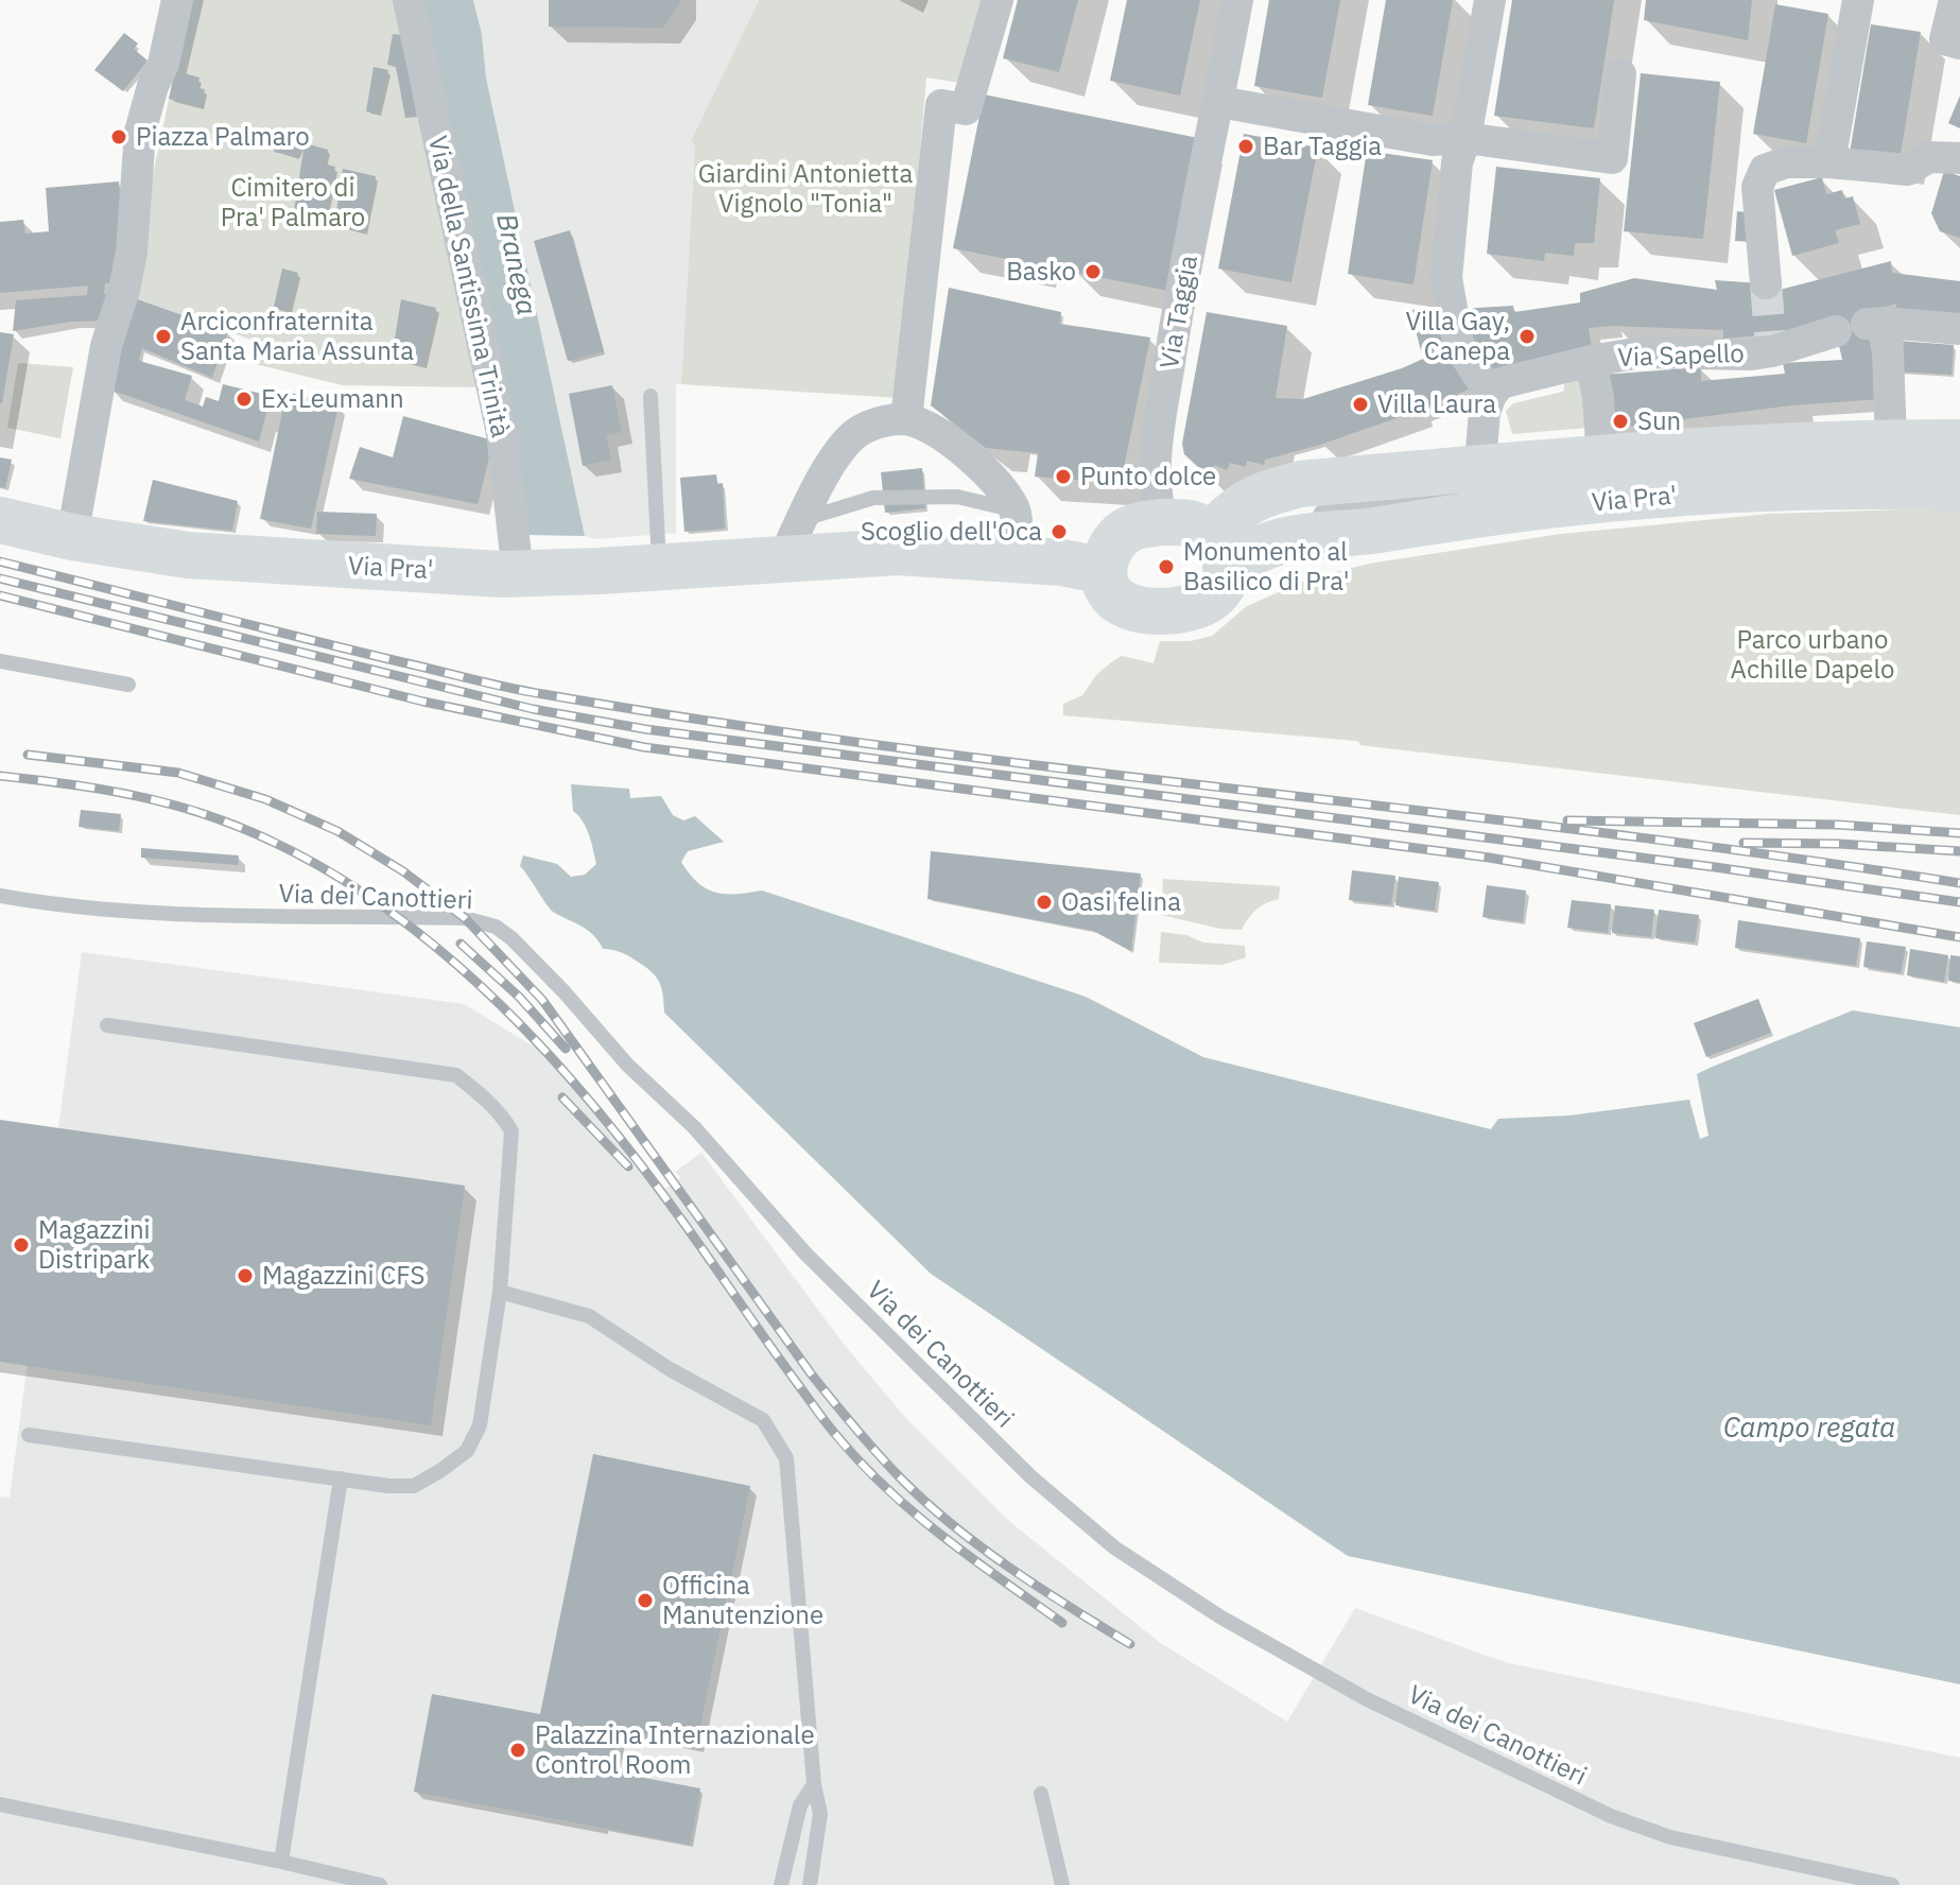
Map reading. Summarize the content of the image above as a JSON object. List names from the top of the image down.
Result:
{
  "streets": {
    "main road": ["Via Pra'"],
    "street": ["Via della Santissima Trinità", "Via Taggia", "Via Sapello"],
    "lane": ["Via dei Canottieri"]
  },
  "crossings": [
    ["Via della Santissima Trinità", "Via Pra'"],
    ["Via Taggia", "Via Pra'"]
  ],
  "water": ["Branega", "Campo regata"],
  "parks": ["Giardini Antonietta Vignolo \"Tonia\"", "Cimitero di Pra' Palmaro", "Parco urbano Achille Dapelo"],
  "places": [
    "Piazza Palmaro",
    "Bar Taggia",
    "Basko",
    "Arciconfraternita Santa Maria Assunta",
    "Villa Gay, Canepa",
    "Ex-Leumann",
    "Villa Laura",
    "Sun",
    "Punto dolce",
    "Scoglio dell'Oca",
    "Monumento al Basilico di Pra'",
    "Oasi felina",
    "Magazzini Distripark",
    "Magazzini CFS",
    "Officina Manutenzione",
    "Palazzina Internazionale Control Room"
  ]
}
